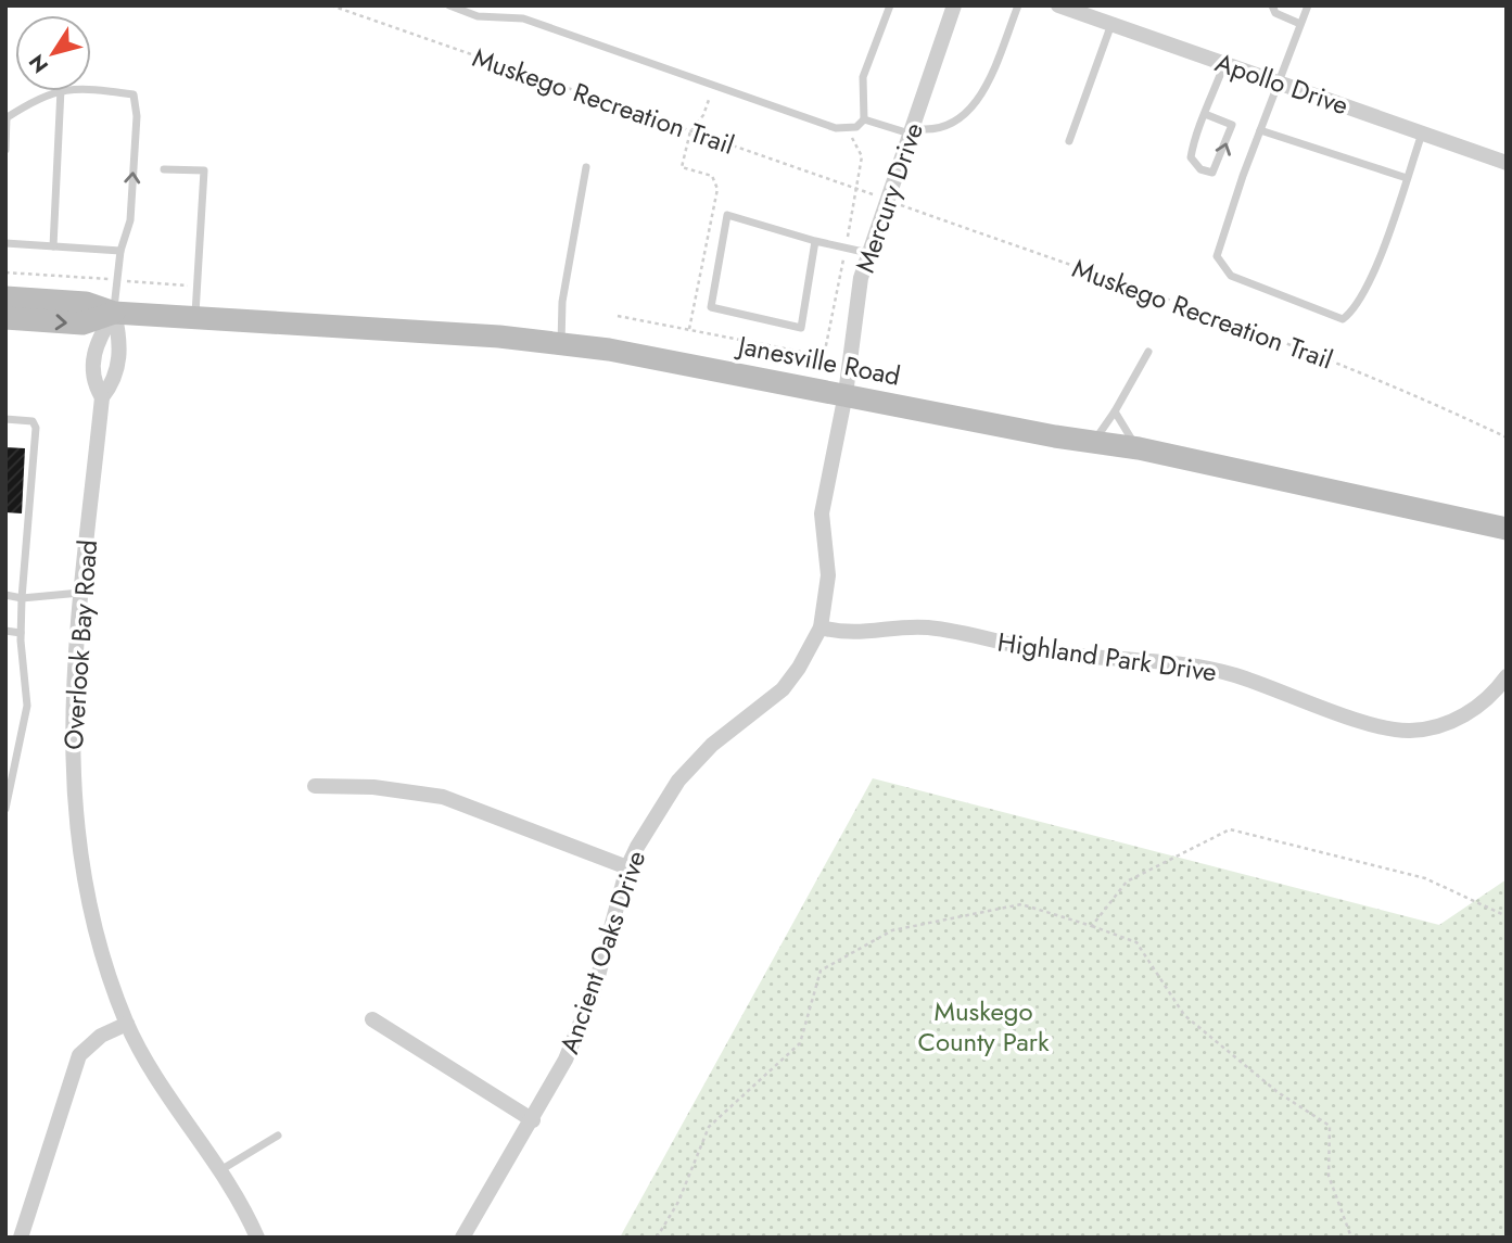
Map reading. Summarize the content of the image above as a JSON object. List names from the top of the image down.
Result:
{
  "streets": {
    "main road": ["Janesville Road"],
    "street": [
      "Apollo Drive",
      "Mercury Drive",
      "Overlook Bay Road",
      "Highland Park Drive",
      "Ancient Oaks Drive"
    ],
    "path": ["Muskego Recreation Trail"]
  },
  "crossings": [
    ["Mercury Drive", "Janesville Road"],
    ["Mercury Drive", "Ancient Oaks Drive"],
    ["Janesville Road", "Overlook Bay Road"],
    ["Janesville Road", "Ancient Oaks Drive"],
    ["Highland Park Drive", "Ancient Oaks Drive"]
  ],
  "parks": ["Muskego County Park"],
  "north": "bottom left"
}
